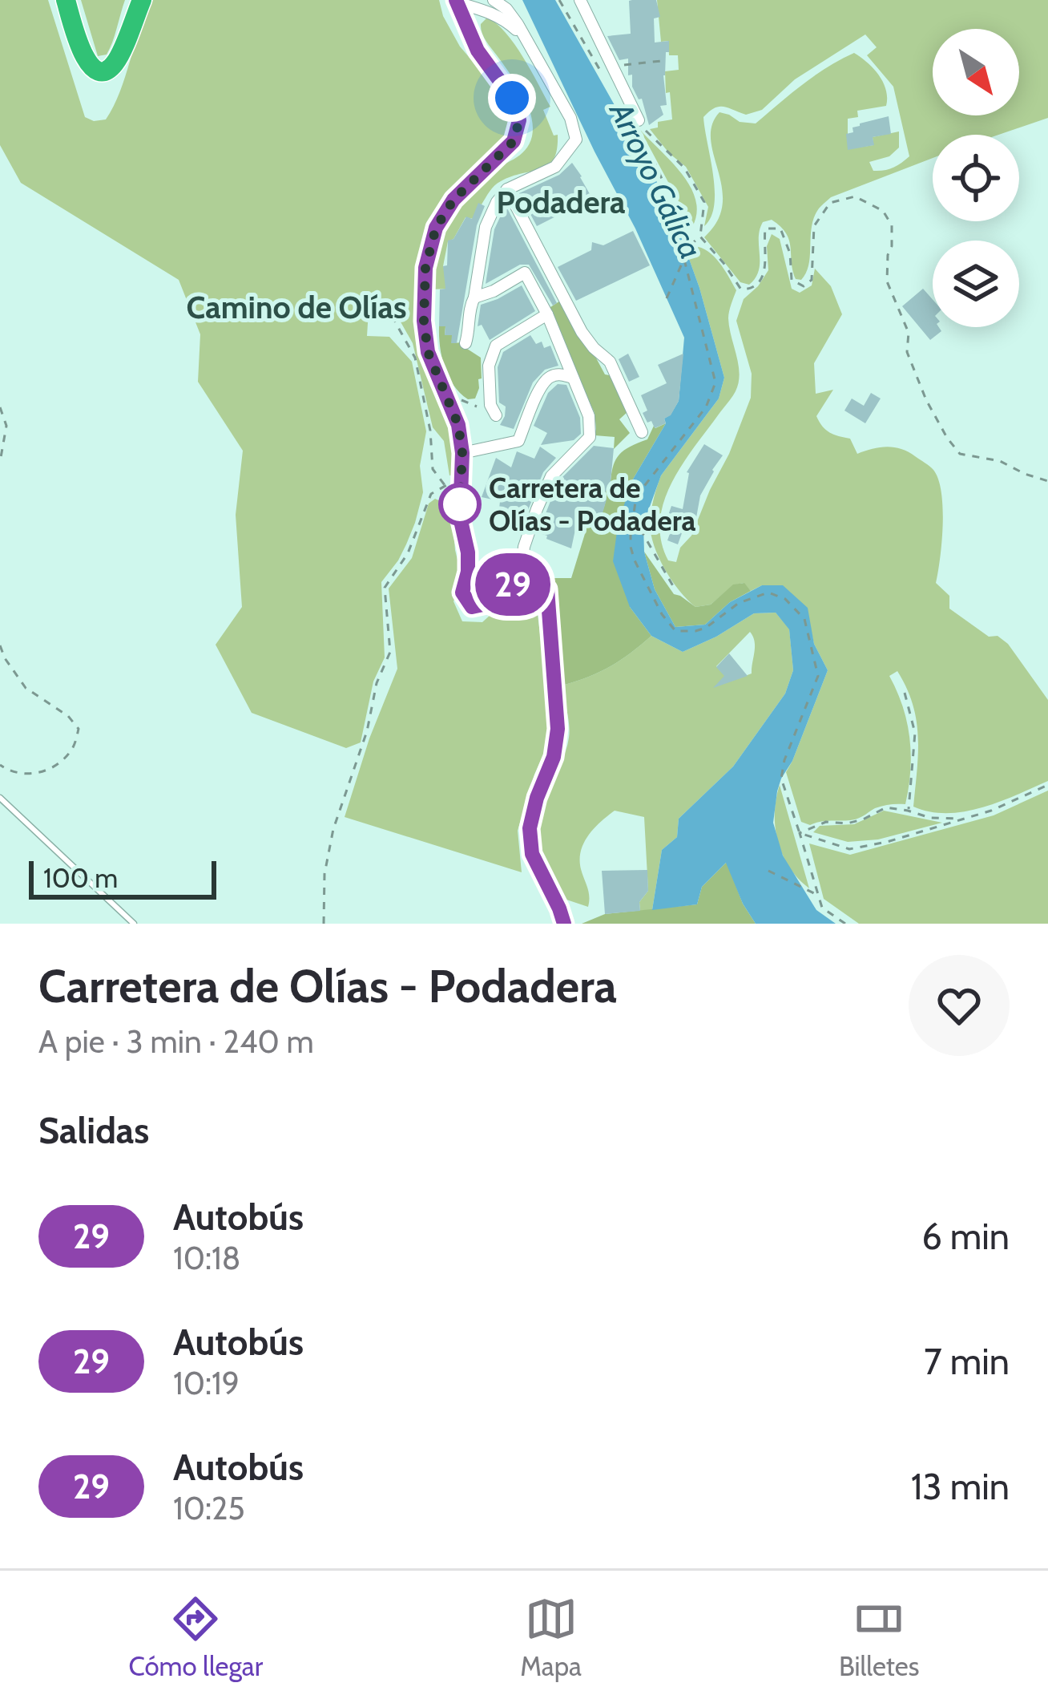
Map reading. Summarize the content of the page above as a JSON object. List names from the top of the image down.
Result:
{
  "districts": ["Podadera", "Camino de Olías"],
  "water": ["Arroyo Gálica"],
  "places": ["Carretera de Olías - Podadera"],
  "lines": ["bus line 29"],
  "scale_bar": "100 m",
  "north": "bottom right",
  "page": {
    "on_map": "29",
    "scale": "100 m",
    "heading": [
      ["Carretera de Olías - Podadera", "A pie · 3 min · 240 m"],
      "Salidas"
    ],
    "list": [
      {
        "mark": "29",
        "name": "Autobús",
        "note": "10:18",
        "value": "6 min"
      },
      {
        "mark": "29",
        "name": "Autobús",
        "note": "10:19",
        "value": "7 min"
      },
      {
        "mark": "29",
        "name": "Autobús",
        "note": "10:25",
        "value": "13 min"
      }
    ],
    "tabs": ["Cómo llegar", "Mapa", "Billetes"]
  }
}
